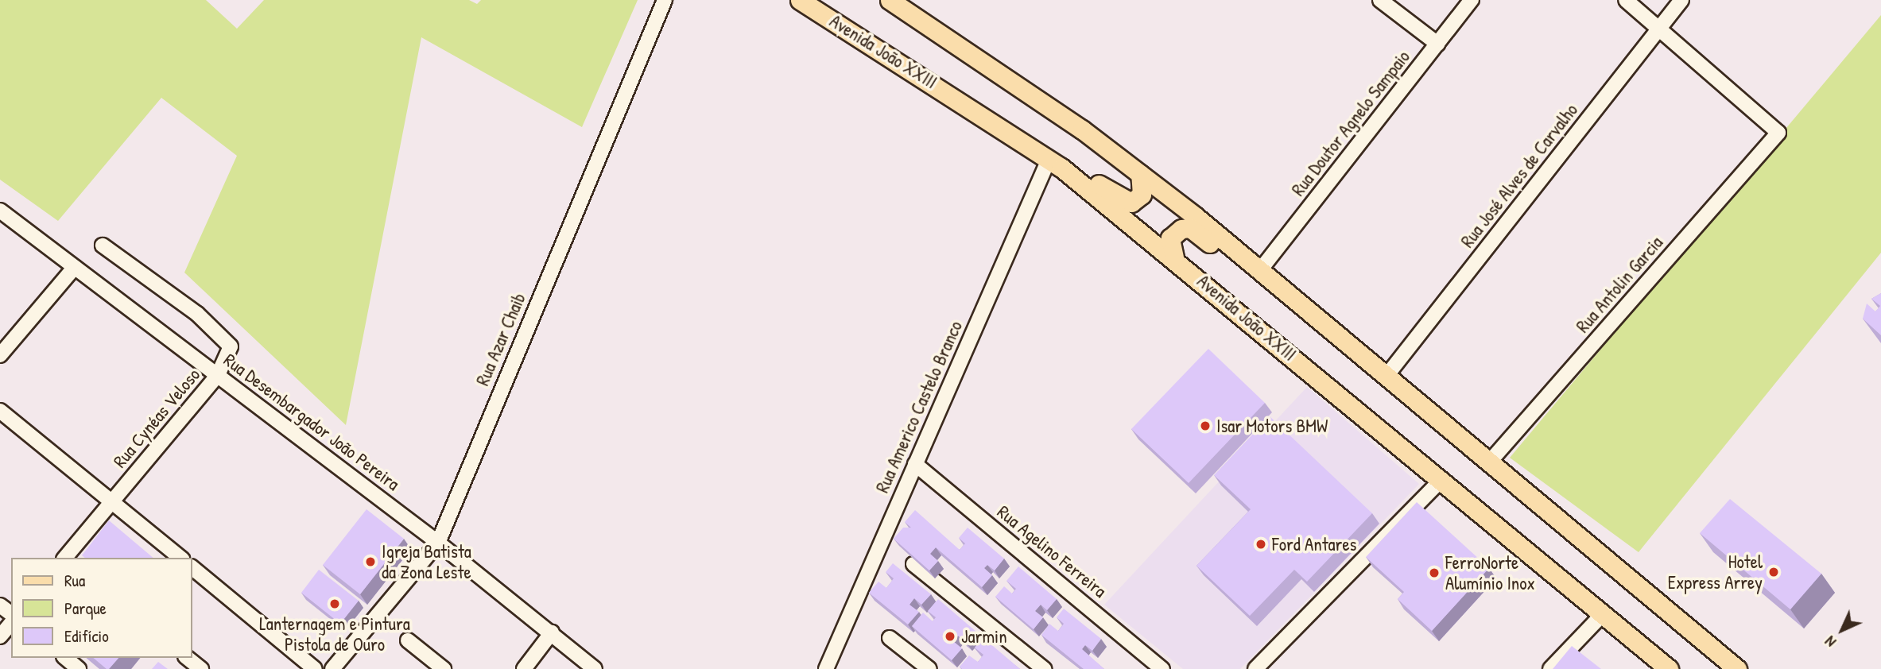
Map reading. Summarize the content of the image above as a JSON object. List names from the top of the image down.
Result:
{
  "streets": {
    "main road": ["Avenida João XXIII"],
    "street": [
      "Rua Doutor Agnelo Sampaio",
      "Rua José Alves de Carvalho",
      "Rua Antolin Garcia",
      "Rua Azar Chaib",
      "Rua Americo Castelo Branco",
      "Rua Cynéas Veloso",
      "Rua Desembargador João Pereira",
      "Rua Agelino Ferreira"
    ]
  },
  "crossings": [
    ["Avenida João XXIII", "Rua Americo Castelo Branco"],
    ["Rua José Alves de Carvalho", "Rua Antolin Garcia"],
    ["Rua Azar Chaib", "Rua Desembargador João Pereira"],
    ["Rua Americo Castelo Branco", "Rua Agelino Ferreira"],
    ["Rua Cynéas Veloso", "Rua Desembargador João Pereira"]
  ],
  "places": [
    "Isar Motors BMW",
    "Ford Antares",
    "Igreja Batista da Zona Leste",
    "Hotel Express Arrey",
    "FerroNorte Alumínio Inox",
    "Lanternagem e Pintura Pistola de Ouro",
    "Jarmin"
  ],
  "legend": ["Rua", "Parque", "Edifício"],
  "north": "bottom left"
}
